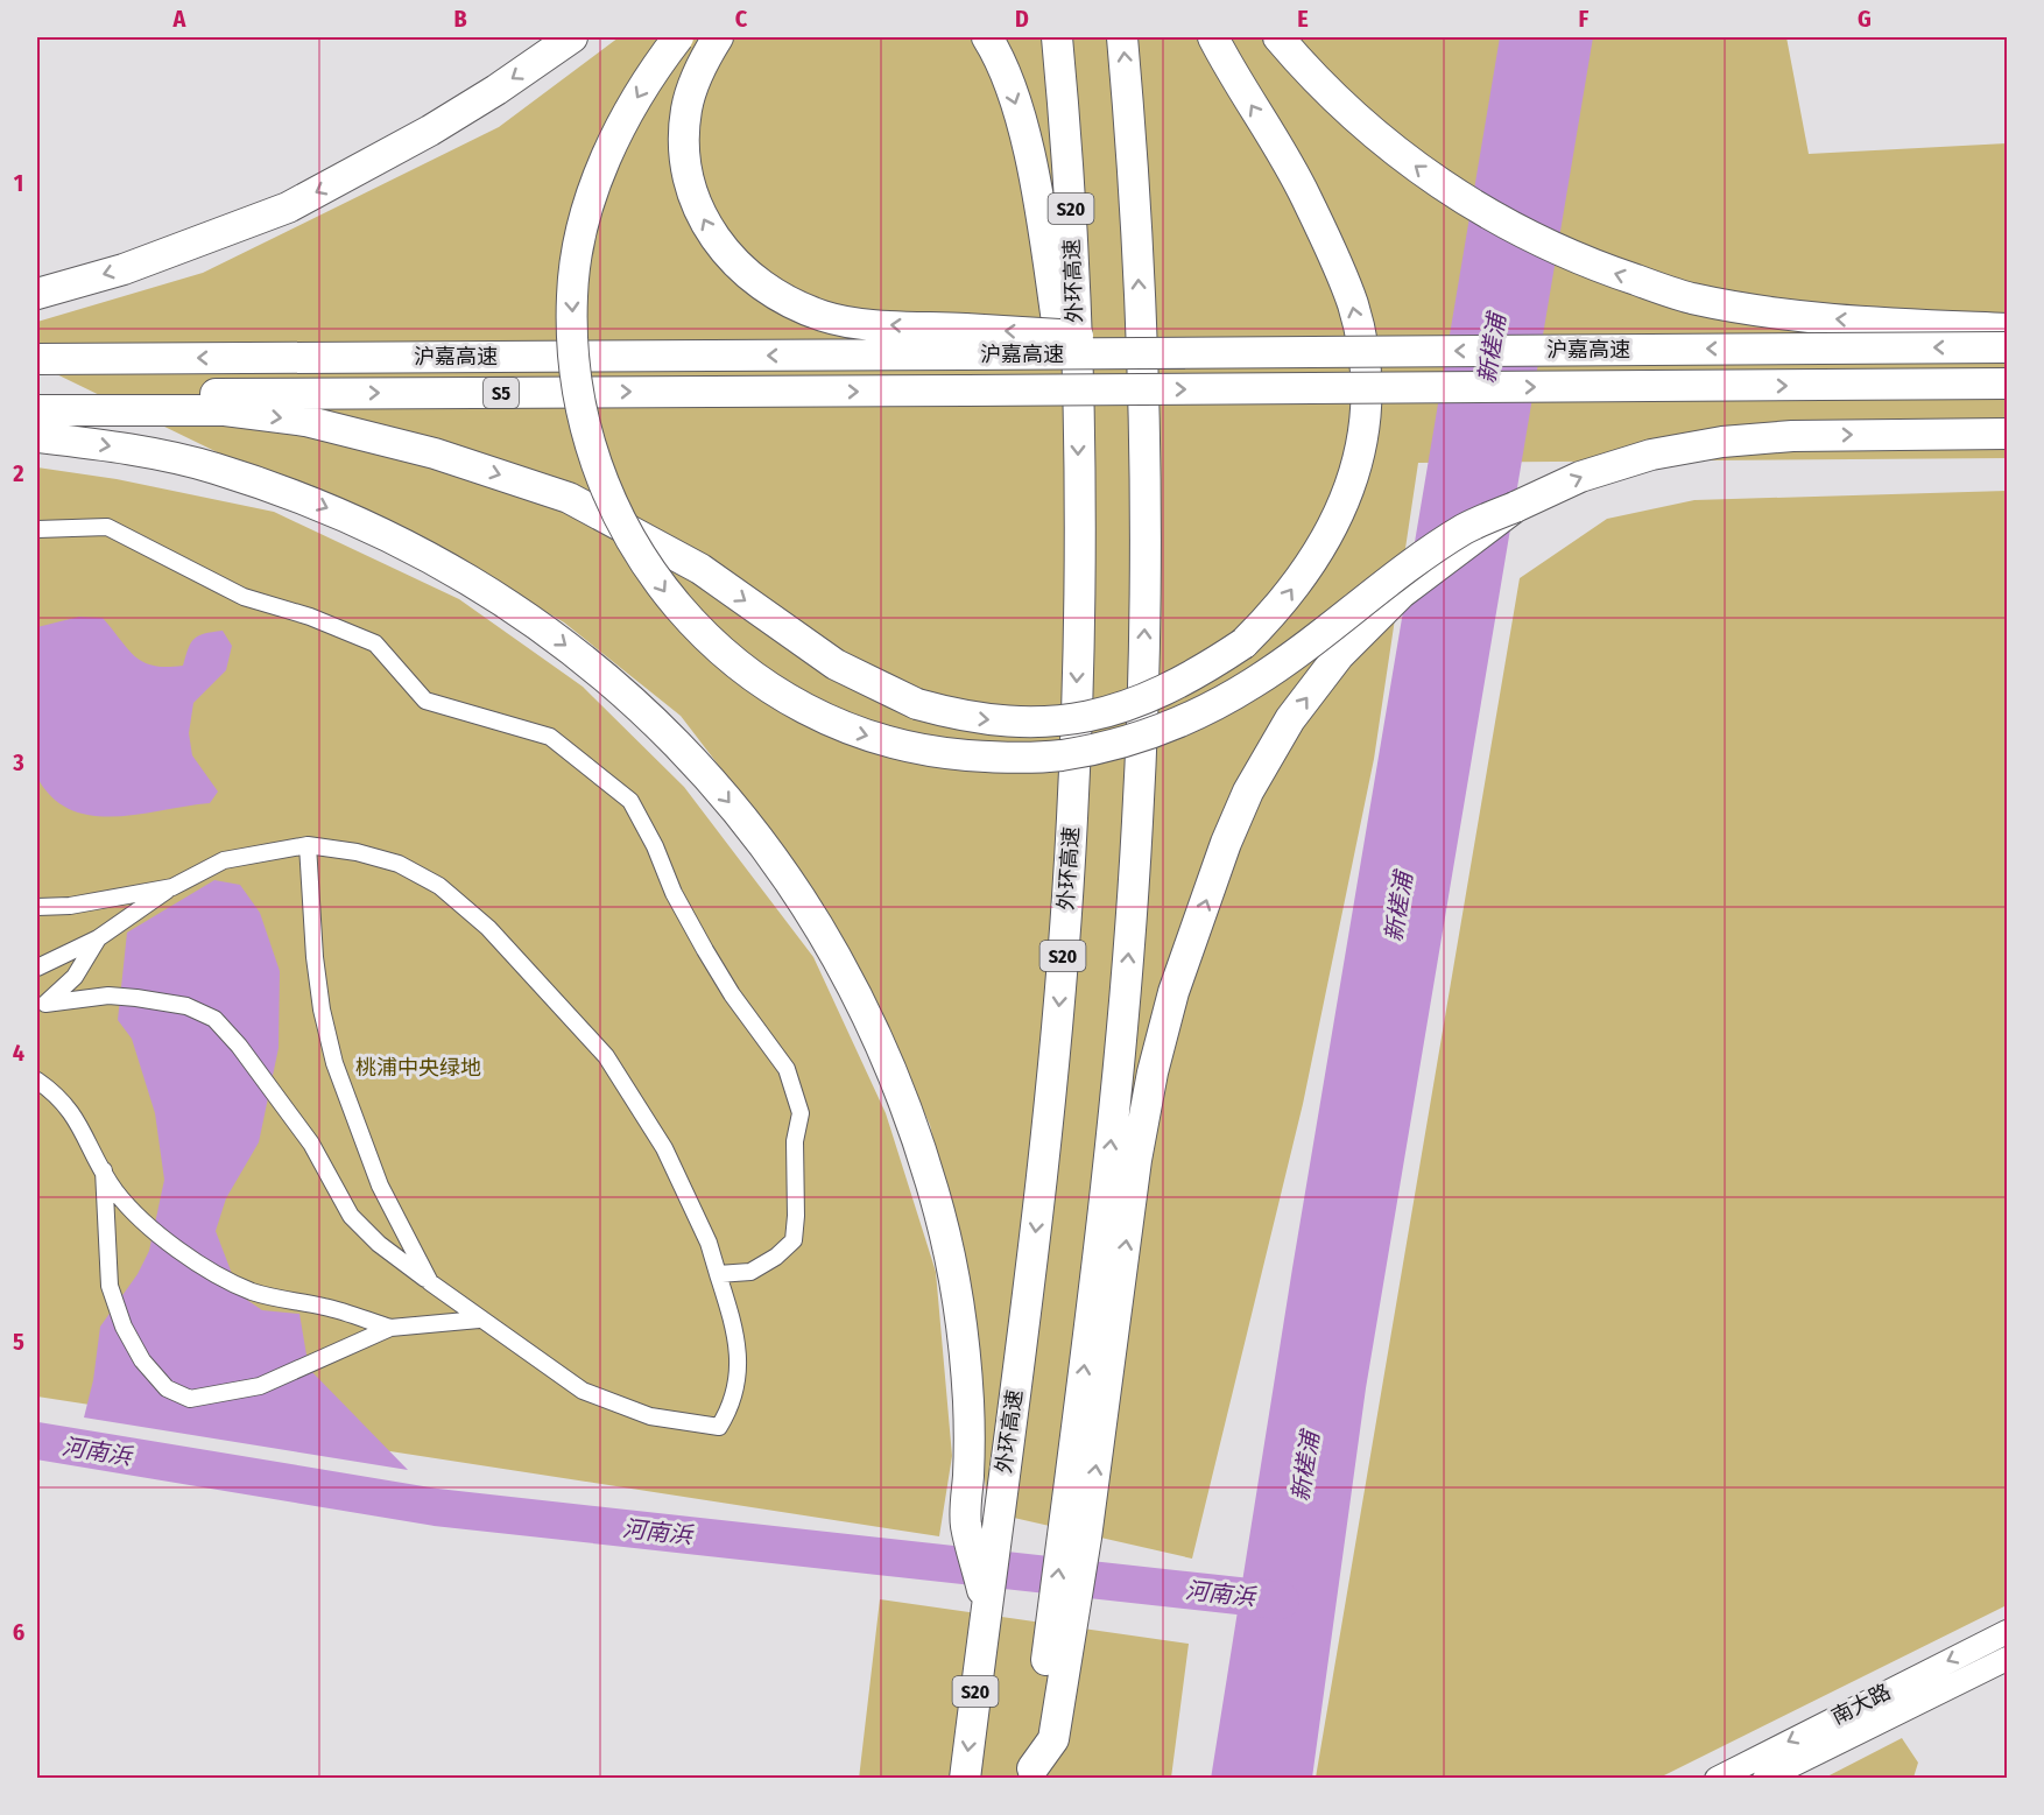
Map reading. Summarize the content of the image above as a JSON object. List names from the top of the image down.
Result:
{
  "streets": {
    "highway": [
      "S20",
      "外环高速",
      "沪嘉高速",
      "S5"
    ],
    "street": ["南大路"]
  },
  "water": ["新槎浦", "河南浜"],
  "parks": ["桃浦中央绿地"],
  "grid": {
    "columns": [
      "A",
      "B",
      "C",
      "D",
      "E",
      "F",
      "G"
    ],
    "rows": [
      "1",
      "2",
      "3",
      "4",
      "5",
      "6"
    ]
  }
}
